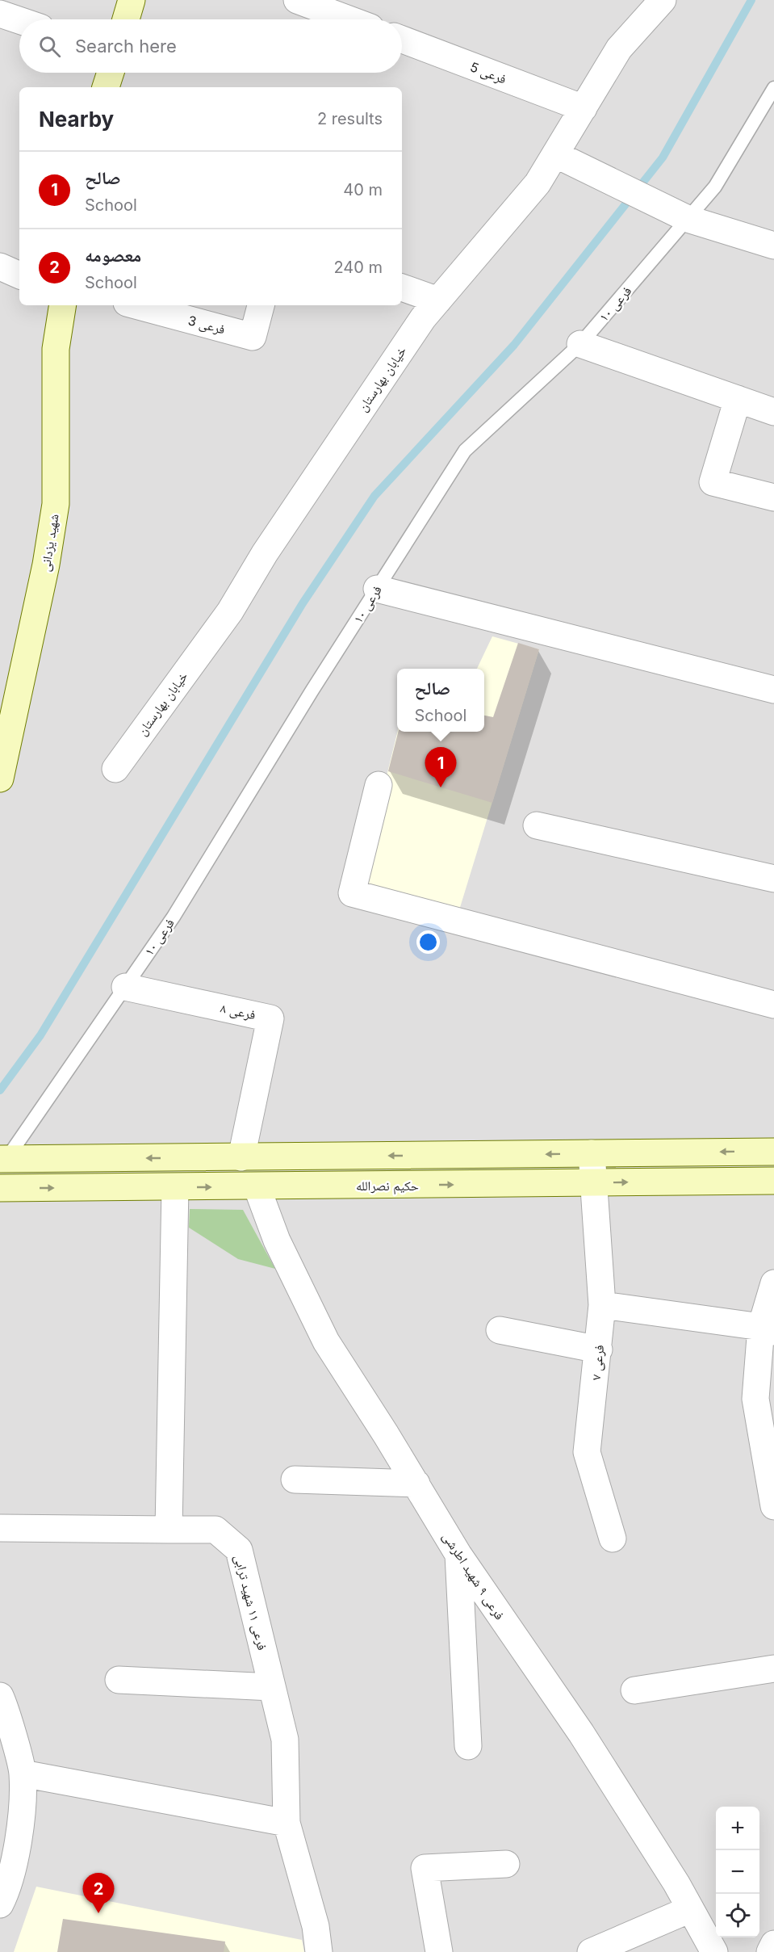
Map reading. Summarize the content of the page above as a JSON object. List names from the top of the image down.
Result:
{
  "streets": {
    "main road": ["شهید یزدانی", "حکیم نصرالله"],
    "street": [
      "فرعی 5",
      "فرعی 3",
      "خیابان بهارستان",
      "فرعی ۸",
      "فرعی ۷",
      "فرعی ۹ شهید اطرشی",
      "فرعی ۱۱ شهید ترابی"
    ],
    "lane": ["فرعی ۱۰"]
  },
  "crossings": [
    ["فرعی 5", "خیابان بهارستان"],
    ["فرعی ۱۰", "فرعی ۸"],
    ["حکیم نصرالله", "فرعی ۷"],
    ["حکیم نصرالله", "فرعی ۹ شهید اطرشی"]
  ],
  "page": {
    "search": "Search here",
    "heading": ["Nearby", "2 results"],
    "list": [
      {
        "mark": "1",
        "name": "صالح",
        "note": "School",
        "value": "40 m"
      },
      {
        "mark": "2",
        "name": "معصومه",
        "note": "School",
        "value": "240 m"
      }
    ],
    "popup": ["صالح", "School"],
    "pins": ["1", "2"],
    "map_buttons": ["+", "−"]
  }
}
